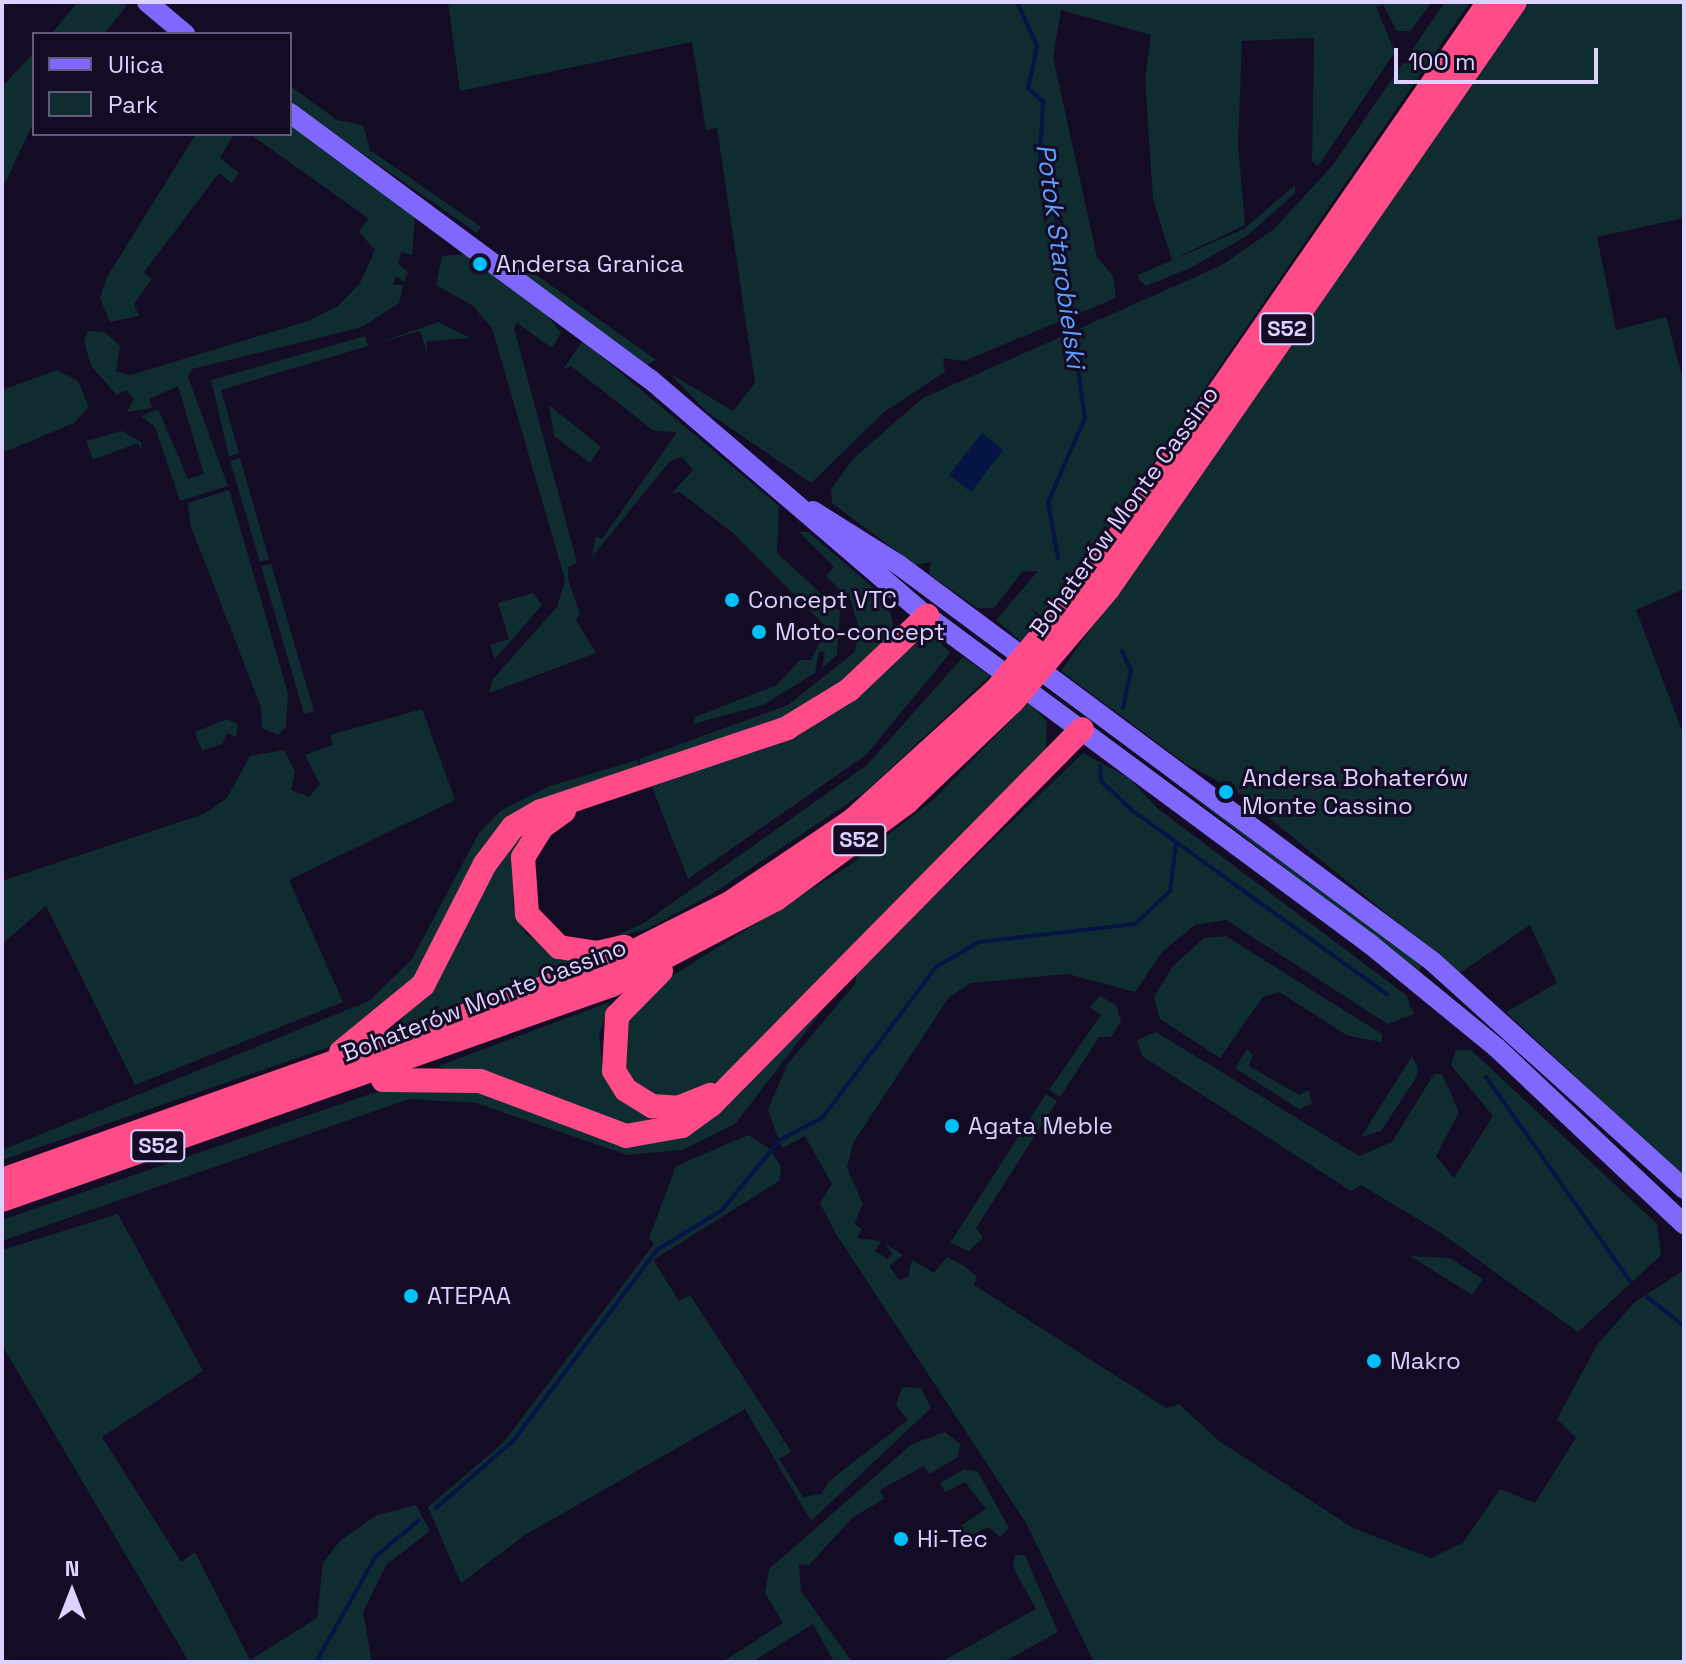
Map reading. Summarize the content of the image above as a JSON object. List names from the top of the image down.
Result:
{
  "streets": {
    "highway": ["S52", "Bohaterów Monte Cassino"]
  },
  "water": ["Potok Starobielski"],
  "places": [
    "Andersa Granica",
    "Concept VTC",
    "Moto-concept",
    "Andersa Bohaterów Monte Cassino",
    "Agata Meble",
    "ATEPAA",
    "Makro",
    "Hi-Tec"
  ],
  "legend": ["Ulica", "Park"],
  "scale_bar": "100 m",
  "north": "top"
}
